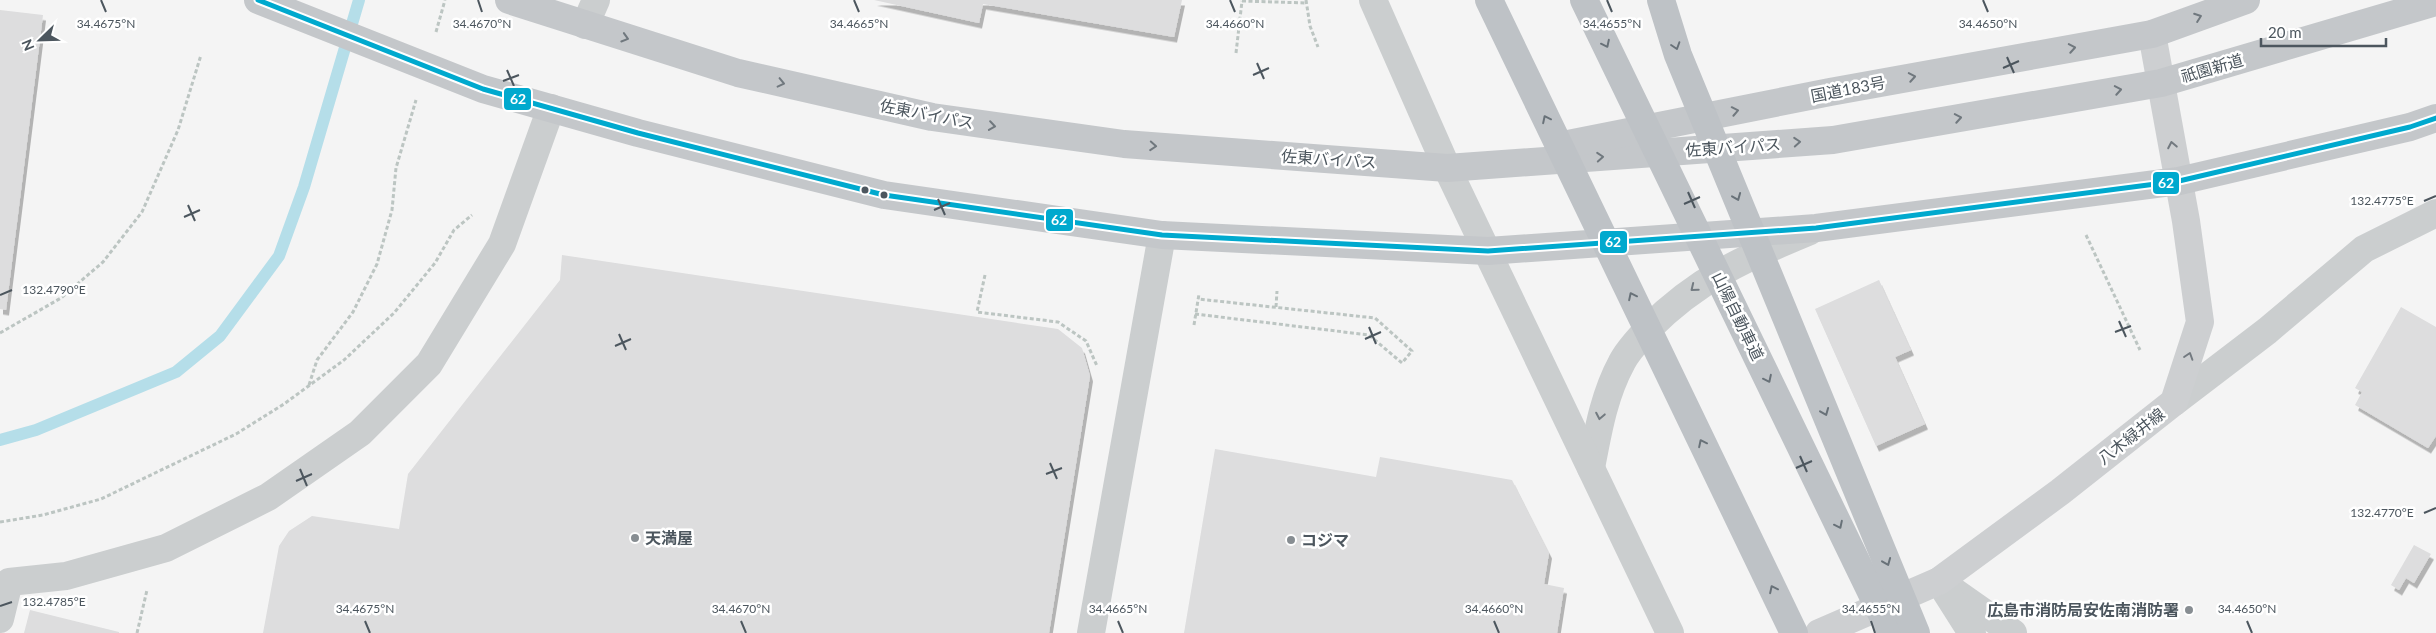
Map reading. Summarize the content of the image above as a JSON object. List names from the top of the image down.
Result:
{
  "streets": {
    "highway": [
      "祇園新道",
      "国道183号",
      "佐東バイパス",
      "山陽自動車道"
    ],
    "main road": ["八木緑井線"]
  },
  "crossings": [
    ["祇園新道", "佐東バイパス"],
    ["祇園新道", "八木緑井線"],
    ["国道183号", "佐東バイパス"],
    ["国道183号", "八木緑井線"],
    ["佐東バイパス", "八木緑井線"]
  ],
  "one_way": ["八木緑井線"],
  "places": ["天満屋", "コジマ", "広島市消防局安佐南消防署"],
  "lines": ["transit line 62"],
  "scale_bar": "20 m",
  "north": "bottom left",
  "coordinates": [
    "34.4675°N",
    "34.4670°N",
    "34.4665°N",
    "34.4660°N",
    "34.4655°N",
    "34.4650°N",
    "132.4775°E",
    "132.4790°E",
    "132.4770°E",
    "132.4785°E"
  ]
}
